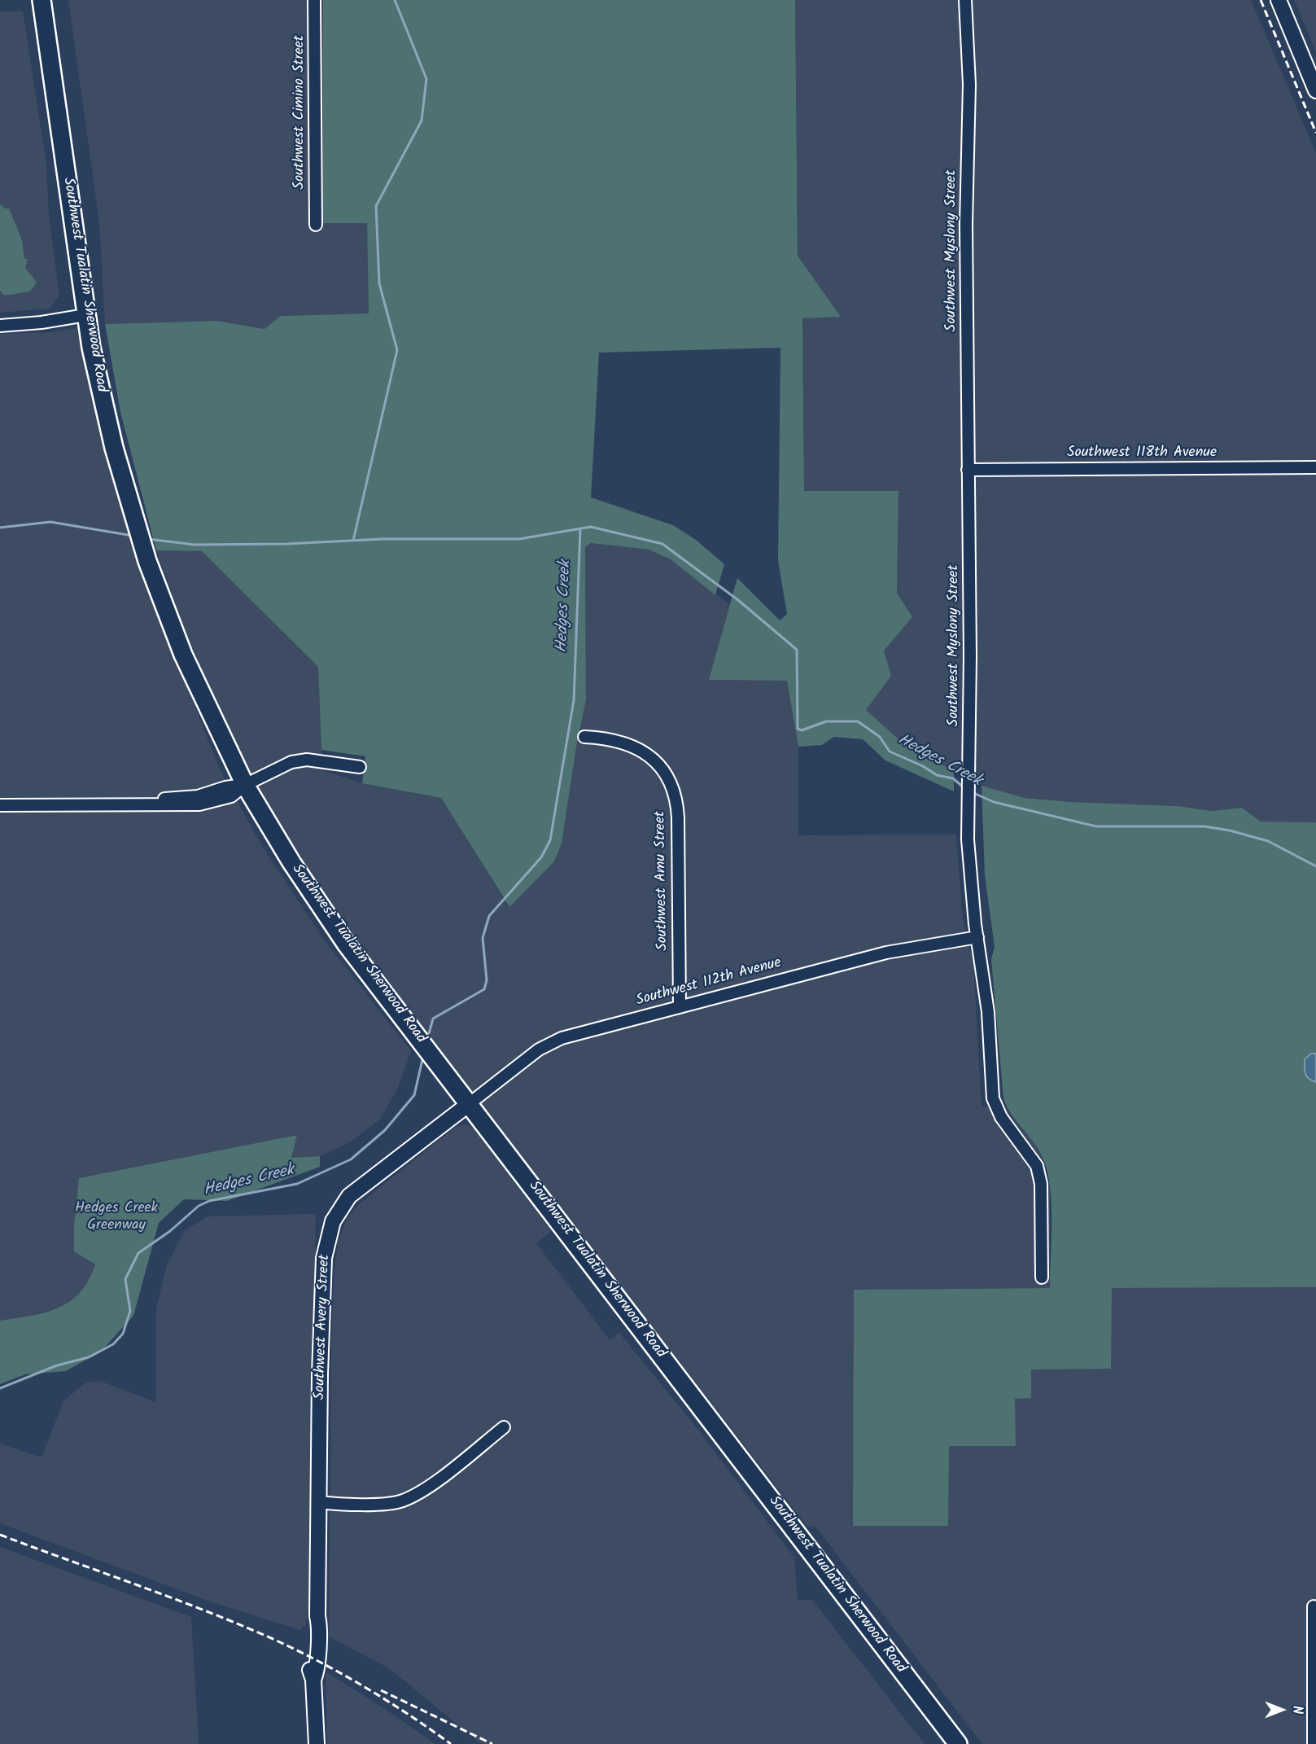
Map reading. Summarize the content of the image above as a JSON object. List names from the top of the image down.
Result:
{
  "streets": {
    "highway": ["Southwest Tualatin Sherwood Road"],
    "main road": ["Southwest Avery Street"],
    "street": [
      "Southwest Cimino Street",
      "Southwest Myslony Street",
      "Southwest 118th Avenue",
      "Southwest Amu Street",
      "Southwest 112th Avenue"
    ]
  },
  "crossings": [
    ["Southwest Myslony Street", "Southwest 118th Avenue"],
    ["Southwest Myslony Street", "Southwest 112th Avenue"],
    ["Southwest Tualatin Sherwood Road", "Southwest 112th Avenue"],
    ["Southwest Tualatin Sherwood Road", "Southwest Avery Street"],
    ["Southwest Amu Street", "Southwest 112th Avenue"],
    ["Southwest 112th Avenue", "Southwest Avery Street"]
  ],
  "water": ["Hedges Creek"],
  "parks": ["Hedges Creek Greenway"],
  "north": "right"
}
